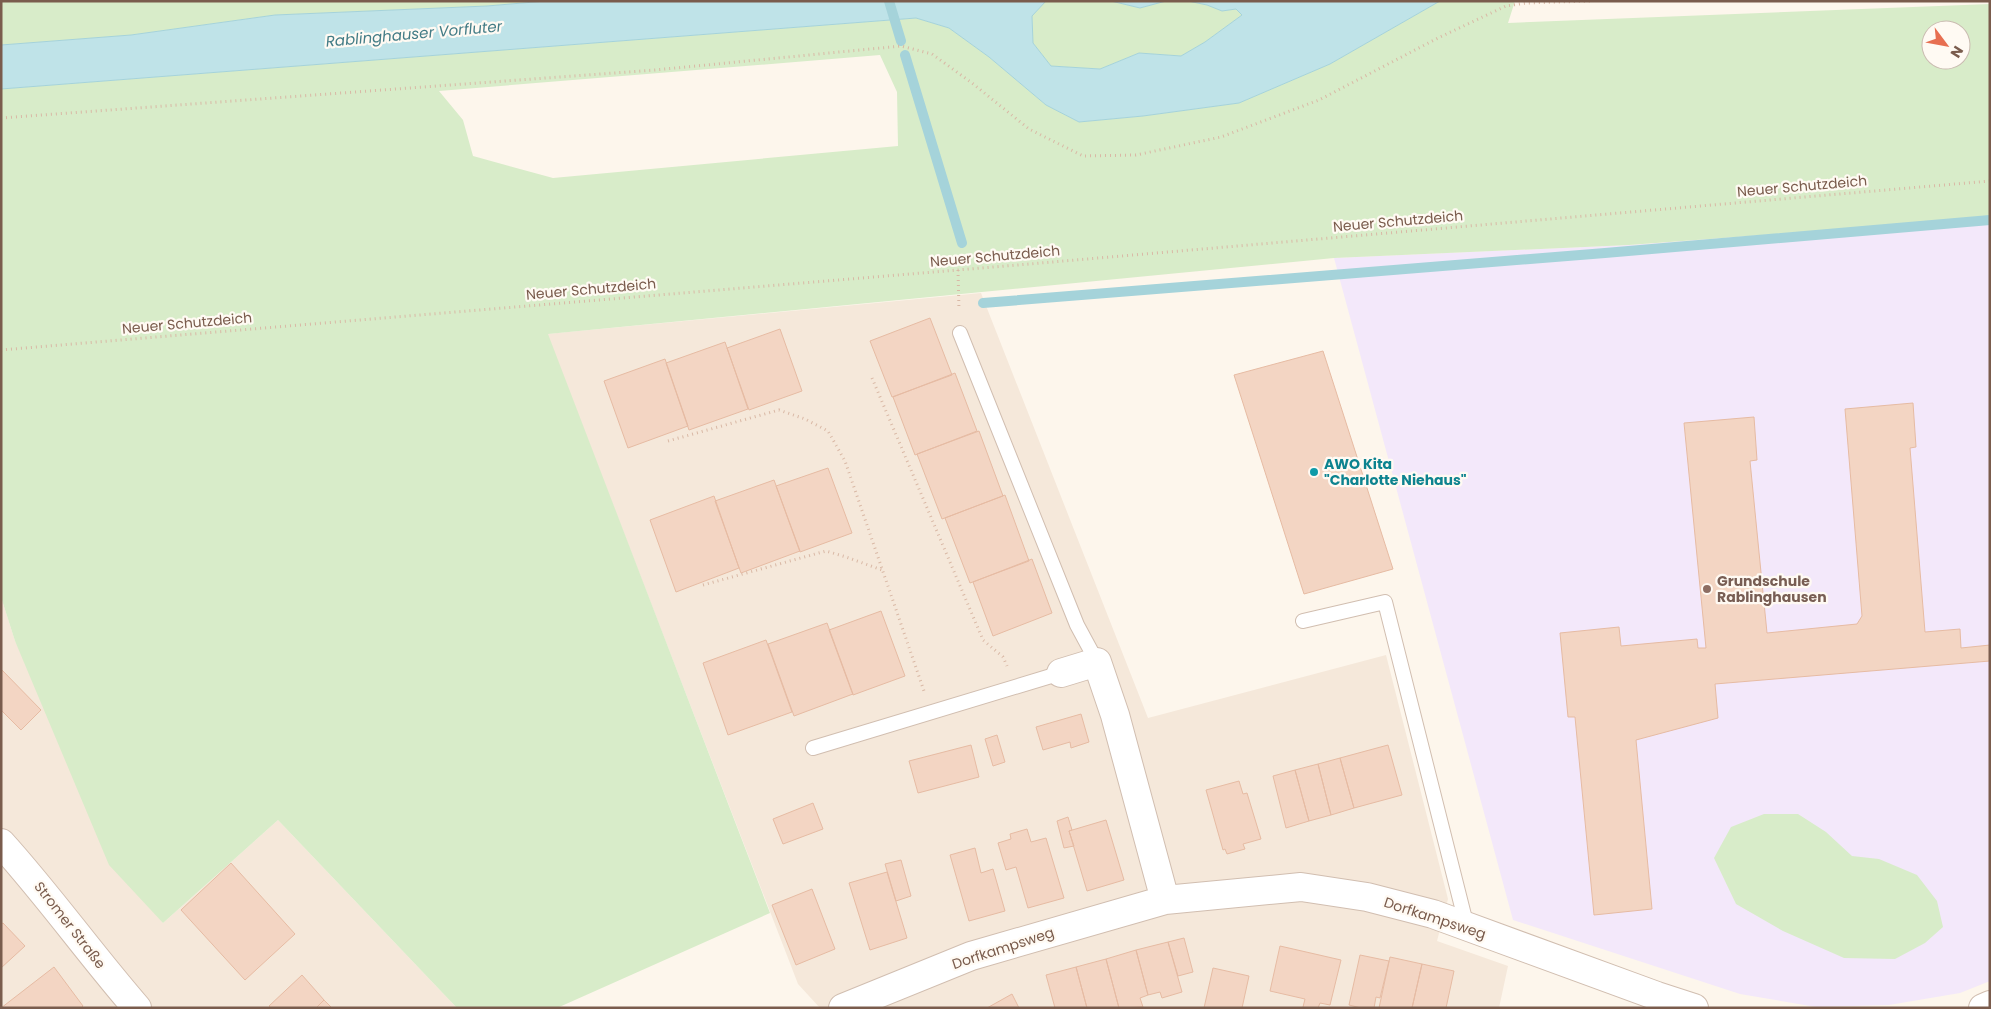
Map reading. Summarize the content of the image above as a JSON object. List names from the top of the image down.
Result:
{
  "streets": {
    "street": ["Dorfkampsweg", "Stromer Straße"],
    "path": ["Neuer Schutzdeich"]
  },
  "water": ["Rablinghauser Vorfluter"],
  "places": ["AWO Kita \"Charlotte Niehaus\"", "Grundschule Rablinghausen"],
  "north": "bottom right"
}
